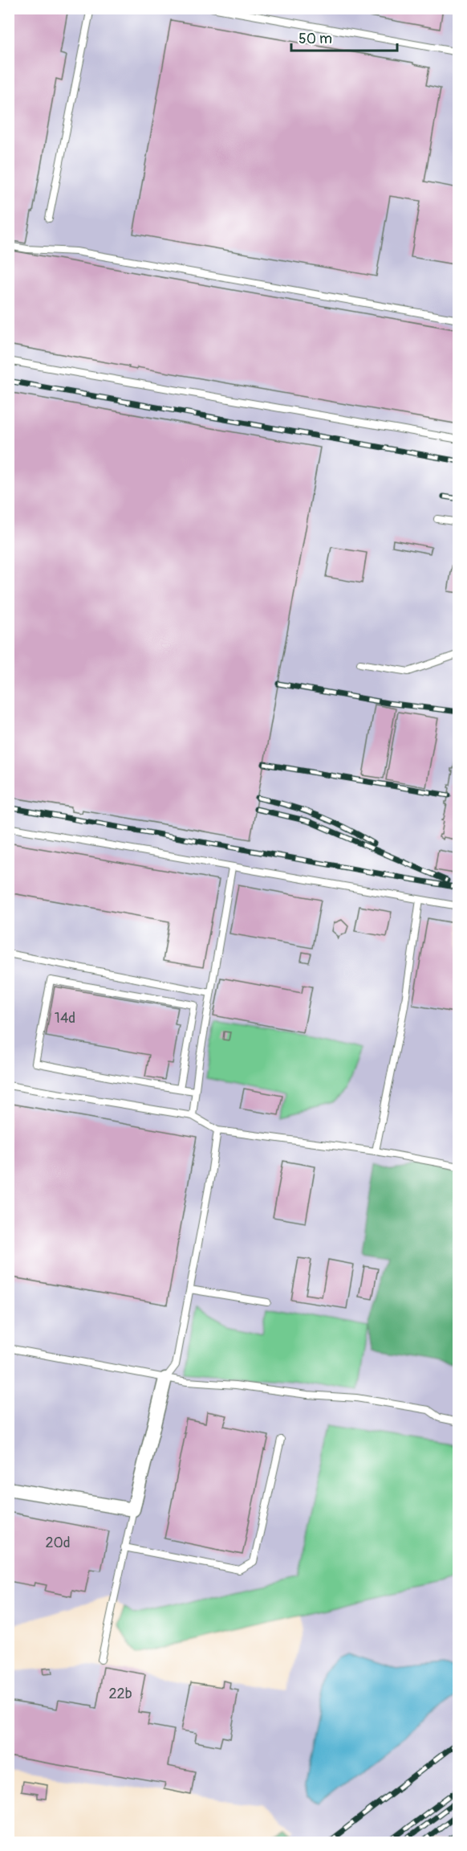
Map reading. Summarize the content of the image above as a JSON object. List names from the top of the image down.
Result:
{
  "house_numbers": ["14d", "20d", "22b"],
  "scale_bar": "50 m"
}
